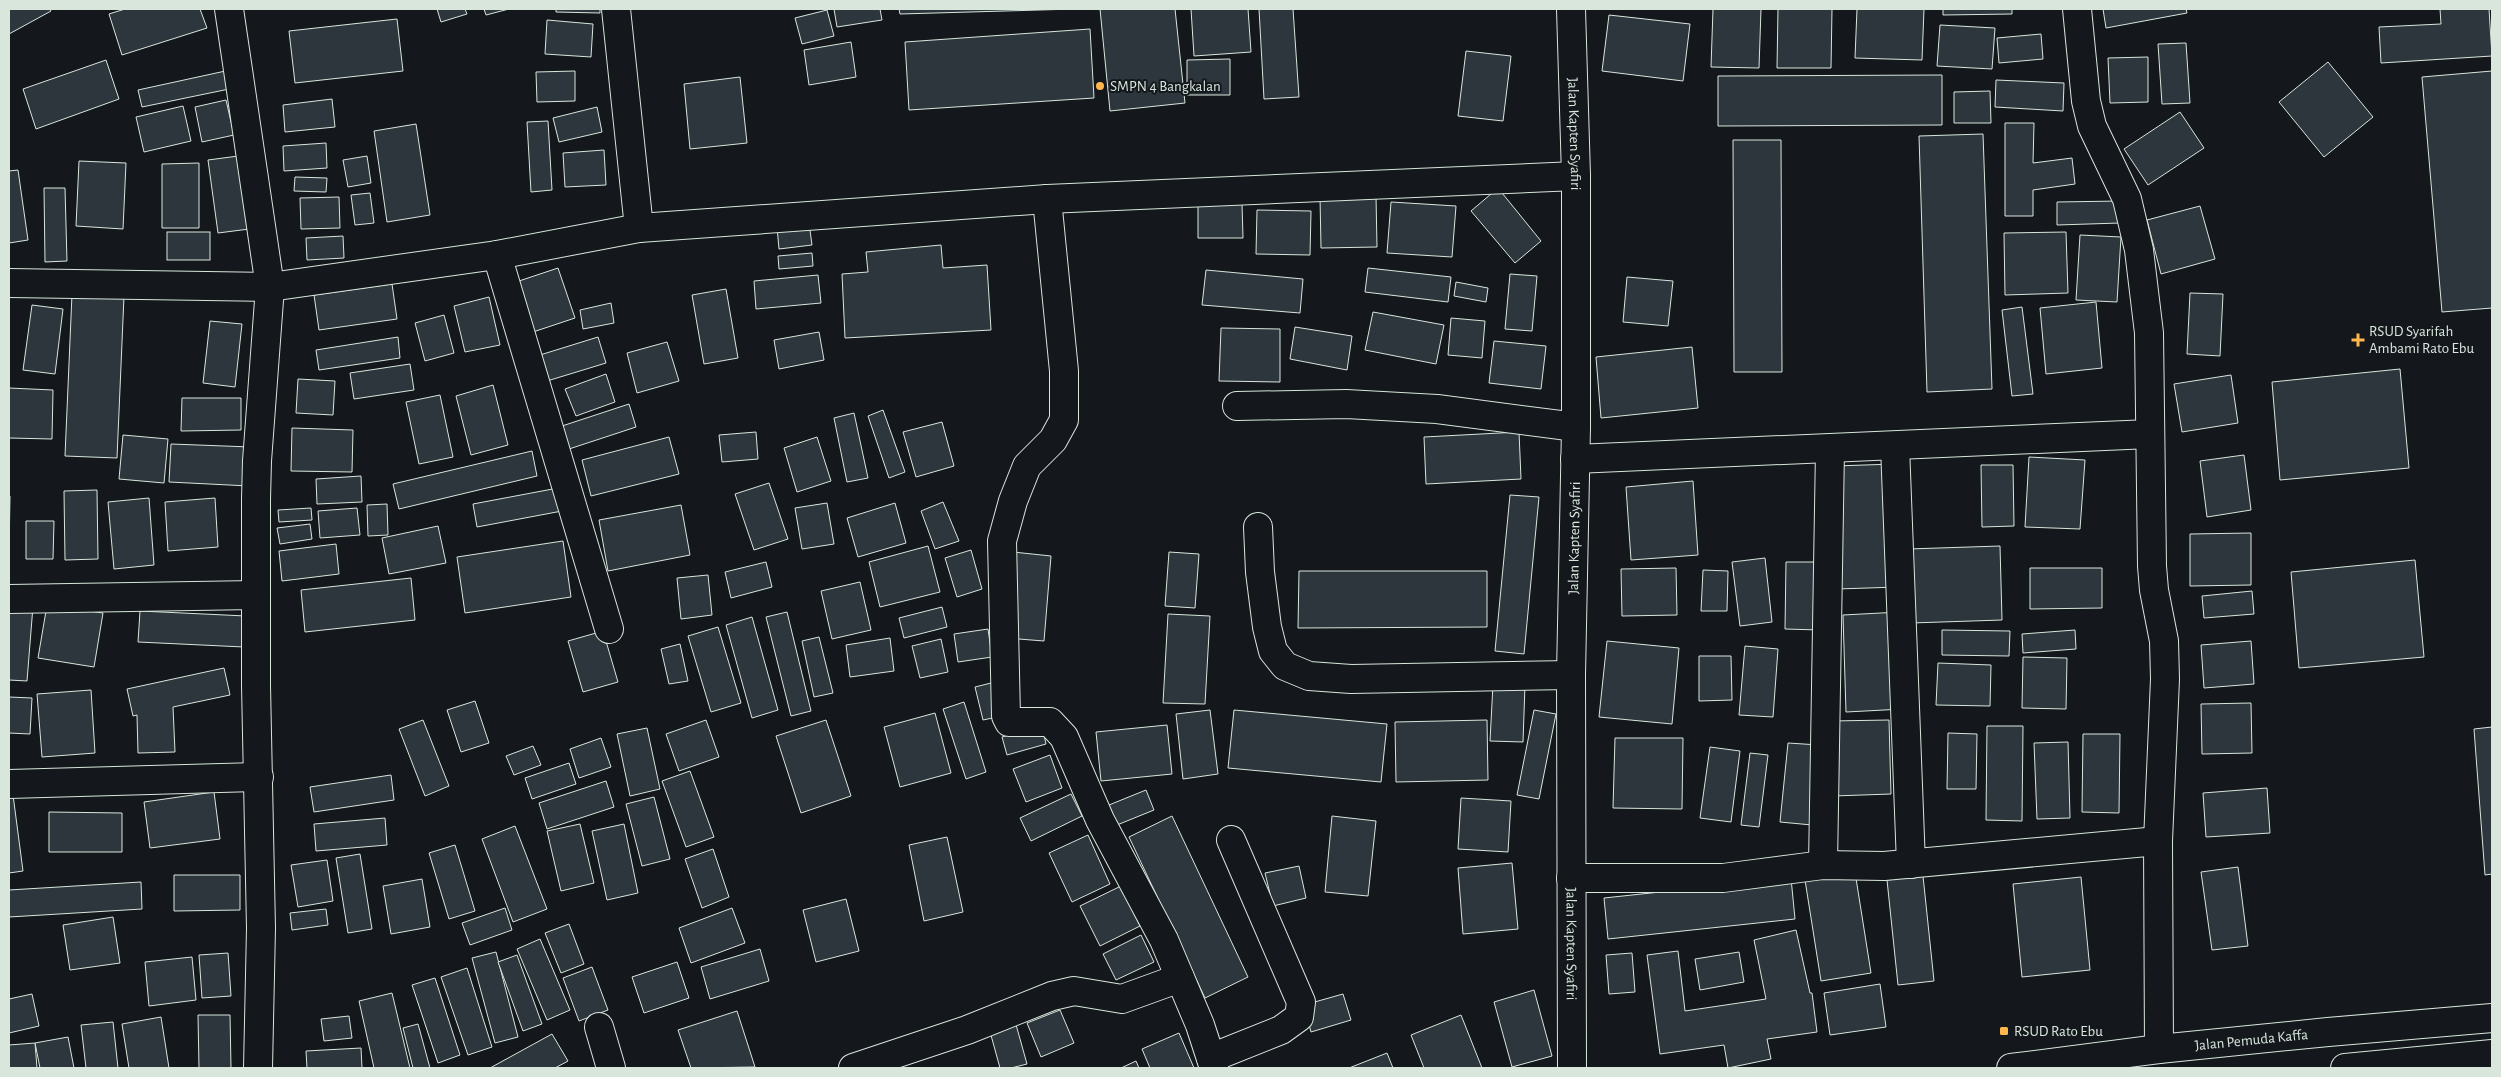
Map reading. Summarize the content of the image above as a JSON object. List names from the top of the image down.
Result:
{
  "streets": {
    "main road": ["Jalan Kapten Syafiri", "Jalan Pemuda Kaffa"]
  },
  "places": {
    "other": ["SMPN 4 Bangkalan"],
    "health": ["RSUD Syarifah Ambami Rato Ebu"],
    "transit": ["RSUD Rato Ebu"]
  }
}
